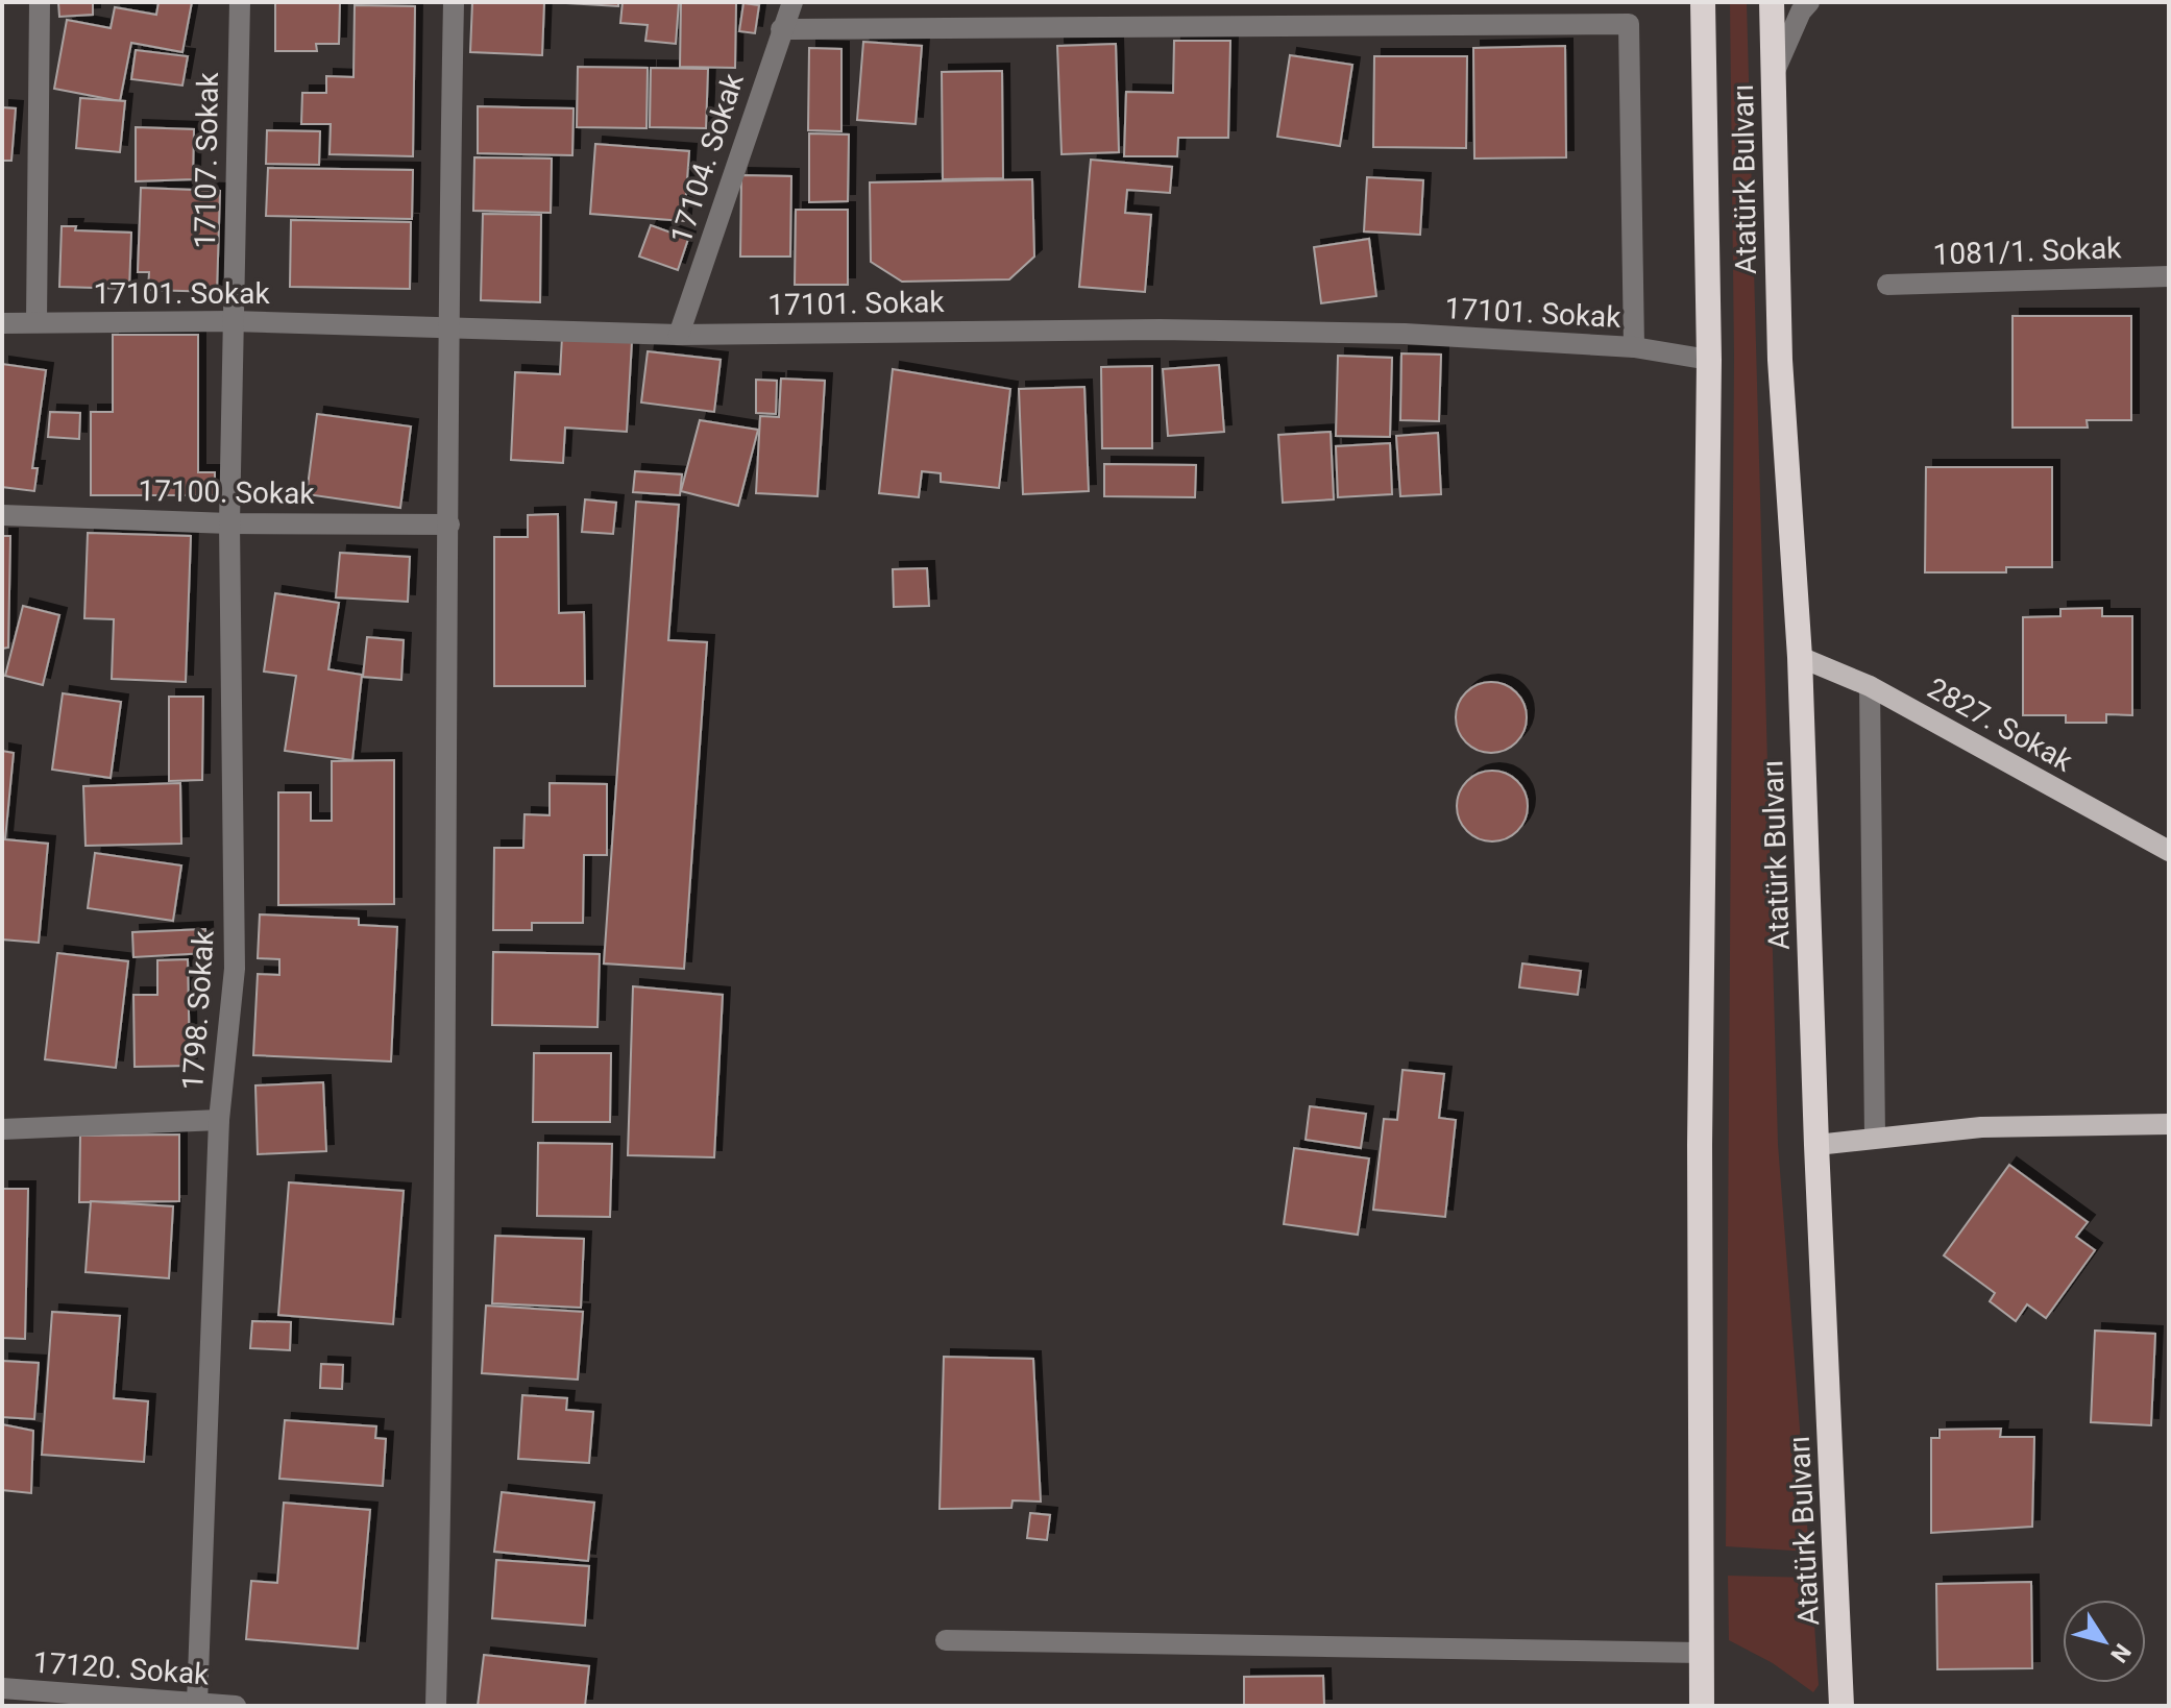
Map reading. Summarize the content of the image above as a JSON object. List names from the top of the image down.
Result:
{
  "streets": {
    "highway": ["Atatürk Bulvarı"],
    "main road": ["2827. Sokak"],
    "street": [
      "17104. Sokak",
      "17107. Sokak",
      "1081/1. Sokak",
      "17101. Sokak",
      "17100. Sokak",
      "1798. Sokak",
      "17120. Sokak"
    ]
  },
  "crossings": [
    ["17104. Sokak", "17101. Sokak"],
    ["17107. Sokak", "17101. Sokak"],
    ["17107. Sokak", "1798. Sokak"],
    ["Atatürk Bulvarı", "17101. Sokak"],
    ["Atatürk Bulvarı", "2827. Sokak"],
    ["17101. Sokak", "1798. Sokak"],
    ["17100. Sokak", "1798. Sokak"],
    ["1798. Sokak", "17120. Sokak"]
  ],
  "north": "bottom right"
}
